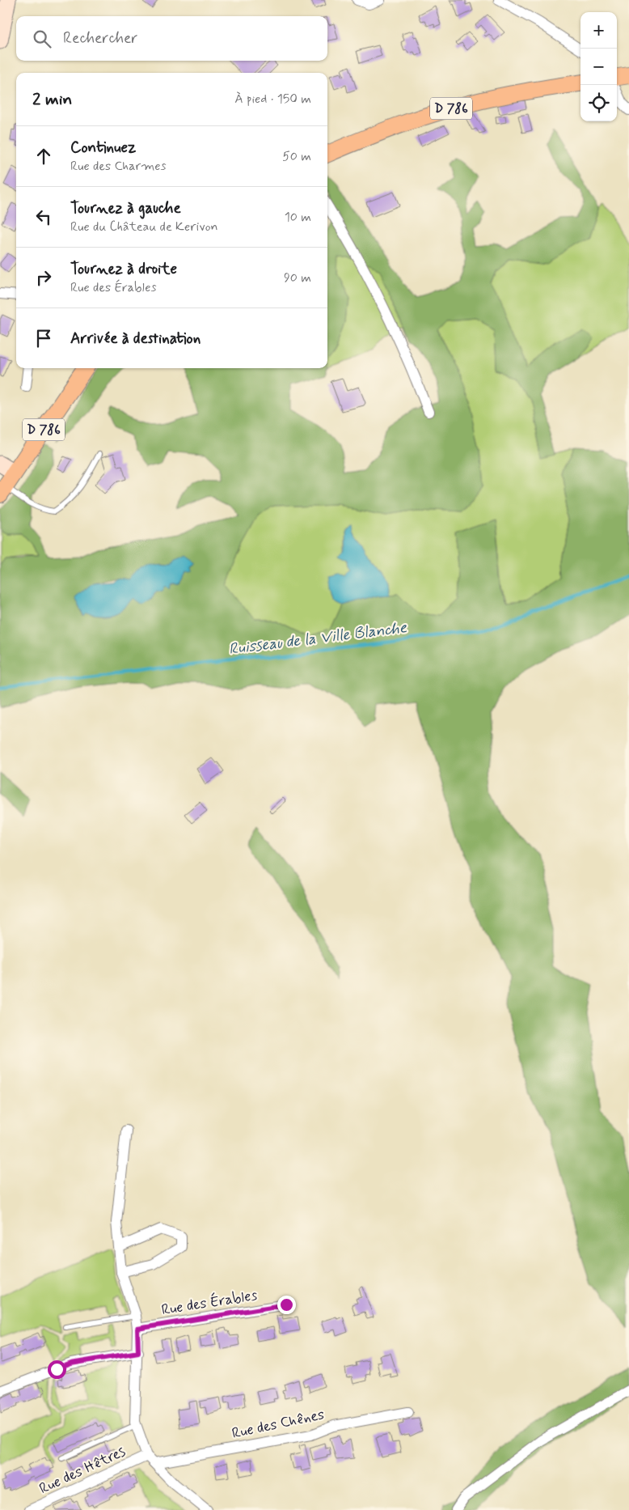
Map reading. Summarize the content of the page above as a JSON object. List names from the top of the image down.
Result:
{
  "streets": {
    "main road": ["D 786"],
    "street": ["Rue des Érables", "Rue des Chênes", "Rue des Hêtres"]
  },
  "crossings": [
    ["Rue des Chênes", "Rue des Hêtres"]
  ],
  "water": ["Ruisseau de la Ville Blanche"],
  "page": {
    "map_buttons": ["+", "−"],
    "search": "Rechercher",
    "heading": ["2 min", "À pied · 150 m"],
    "list": [
      ["Continuez", "Rue des Charmes", "50 m"],
      ["Tournez à gauche", "Rue du Château de Kerivon", "10 m"],
      ["Tournez à droite", "Rue des Érables", "90 m"],
      "Arrivée à destination"
    ]
  }
}
